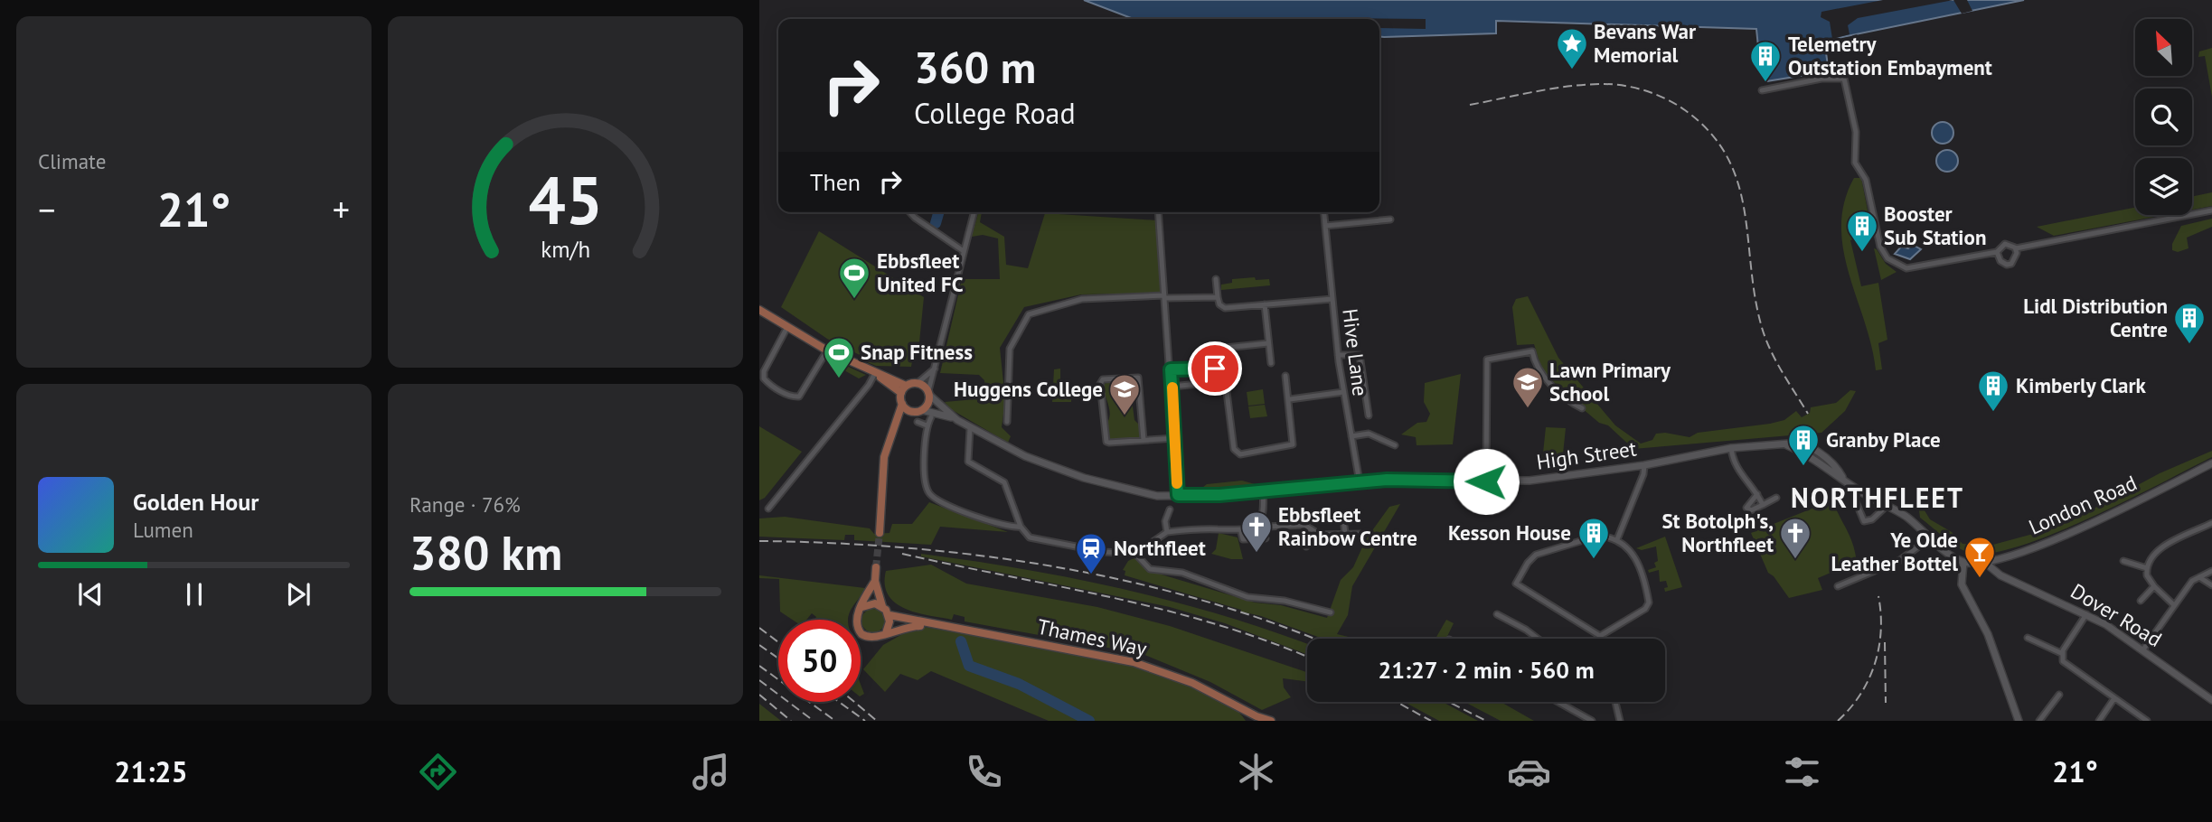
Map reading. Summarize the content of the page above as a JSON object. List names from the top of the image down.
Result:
{
  "streets": {
    "main road": [
      "High Street",
      "London Road",
      "Dover Road",
      "Thames Way"
    ],
    "street": ["Hive Lane"]
  },
  "crossings": [
    ["Hive Lane", "High Street"],
    ["London Road", "Dover Road"]
  ],
  "districts": ["NORTHFLEET"],
  "places": {
    "place": ["Bevans War Memorial"],
    "building": [
      "Telemetry Outstation Embayment",
      "Booster Sub Station",
      "Lidl Distribution Centre",
      "Kimberly Clark",
      "Granby Place",
      "Kesson House"
    ],
    "sports": ["Ebbsfleet United FC", "Snap Fitness"],
    "school or university": ["Lawn Primary School", "Huggens College"],
    "church": ["Ebbsfleet Rainbow Centre", "St Botolph's, Northfleet"],
    "station": ["Northfleet"],
    "bar": ["Ye Olde Leather Bottel"]
  },
  "north": "top left",
  "page": {
    "tile": [
      "Climate",
      ["Range · 76%", "380 km"]
    ],
    "turn": ["360 m", "College Road"],
    "then": "Then",
    "heat": ["−", "21°", "+"],
    "song": ["Golden Hour", "Lumen"],
    "limit": "50",
    "trip": "21:27 · 2 min · 560 m",
    "tabs": ["21:25", "21°"],
    "gauge": ["45", "km/h"]
  }
}
